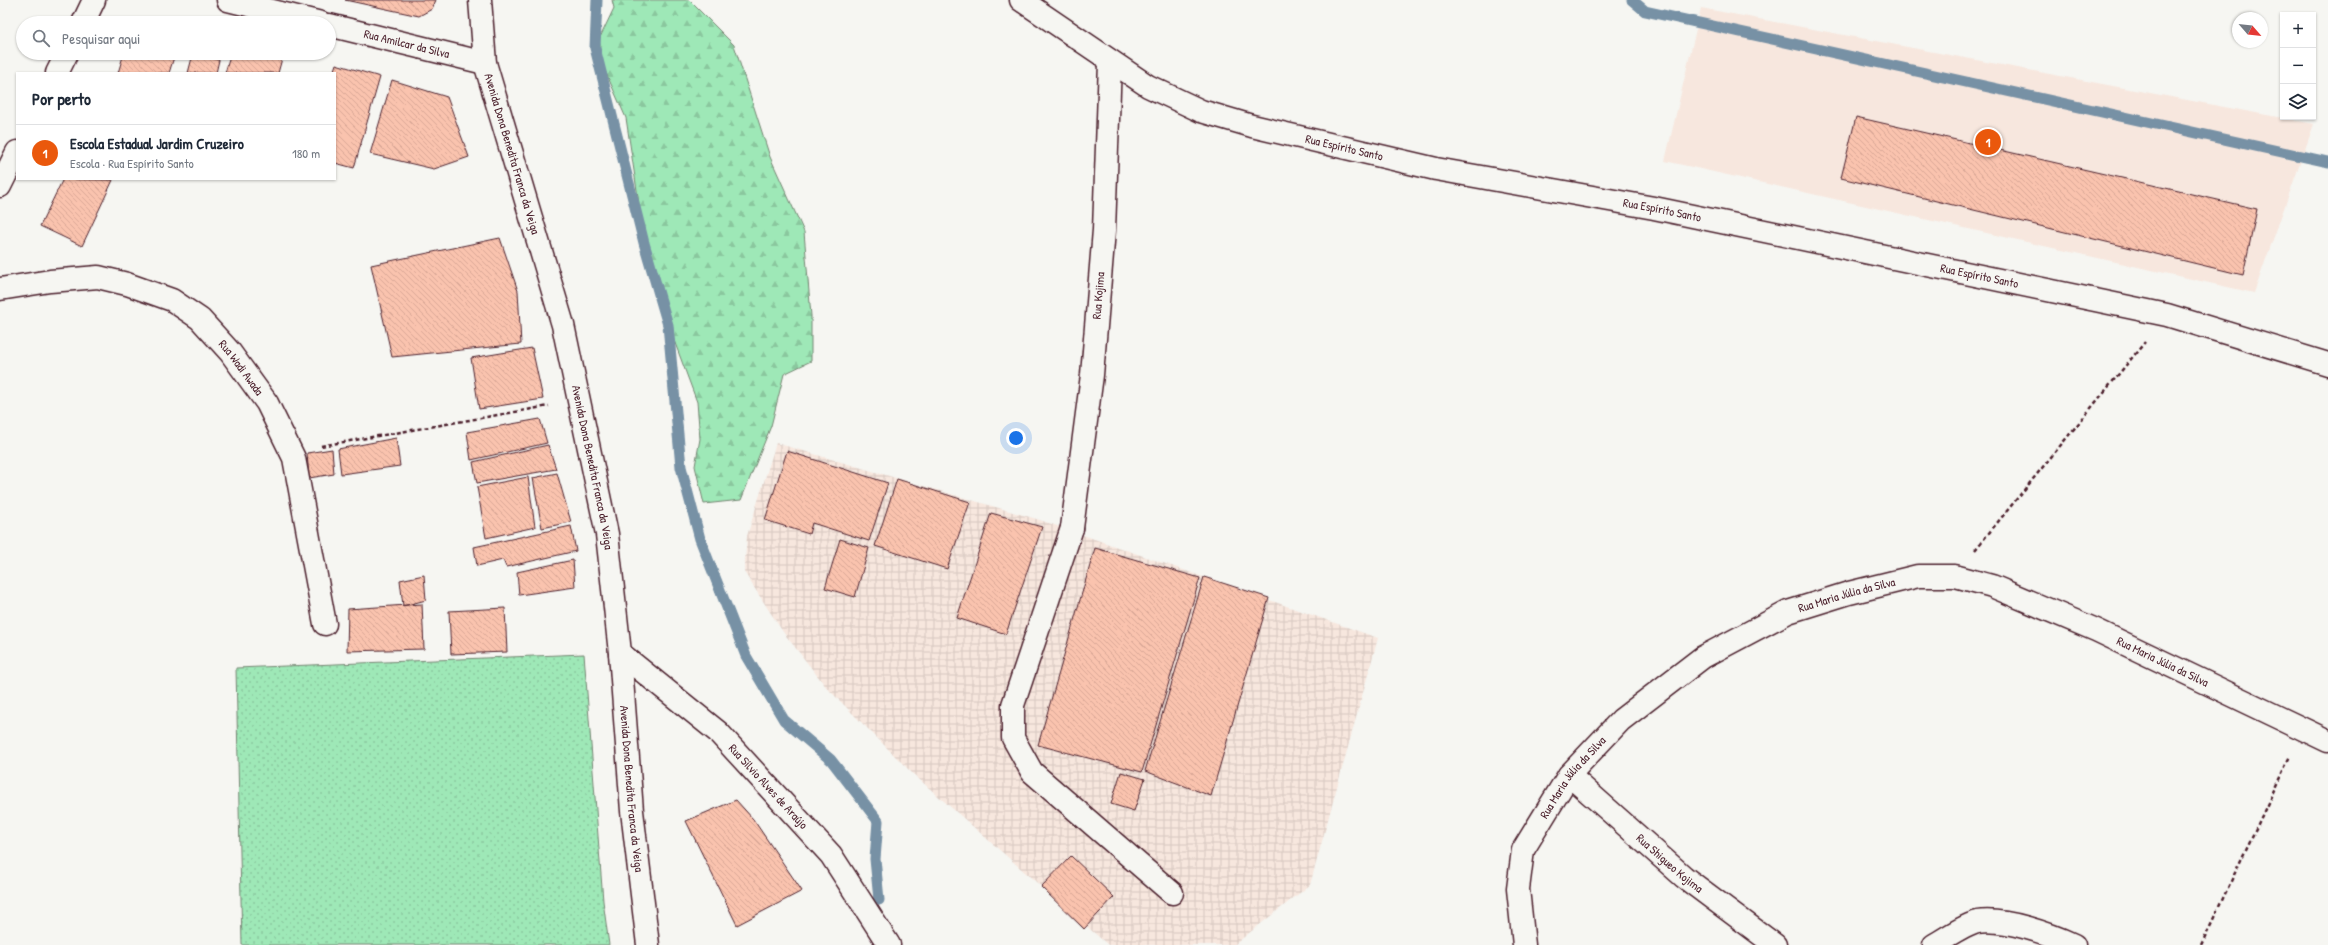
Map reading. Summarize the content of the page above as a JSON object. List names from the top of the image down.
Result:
{
  "streets": {
    "street": [
      "Rua Amilcar da Silva",
      "Rua Espírito Santo",
      "Avenida Dona Benedita Franca da Veiga",
      "Rua Kojima",
      "Rua Wadi Awada",
      "Rua Maria Júlia da Silva",
      "Rua Sílvio Alves de Araújo",
      "Rua Shigueo Kojima"
    ]
  },
  "crossings": [
    ["Rua Amilcar da Silva", "Avenida Dona Benedita Franca da Veiga"],
    ["Rua Espírito Santo", "Rua Kojima"],
    ["Avenida Dona Benedita Franca da Veiga", "Rua Sílvio Alves de Araújo"],
    ["Rua Maria Júlia da Silva", "Rua Shigueo Kojima"]
  ],
  "north": "bottom right",
  "page": {
    "map_buttons": ["+", "−"],
    "search": "Pesquisar aqui",
    "heading": "Por perto",
    "list": [
      {
        "mark": "1",
        "name": "Escola Estadual Jardim Cruzeiro",
        "note": "Escola · Rua Espírito Santo",
        "value": "180 m"
      }
    ],
    "pins": "1"
  }
}
